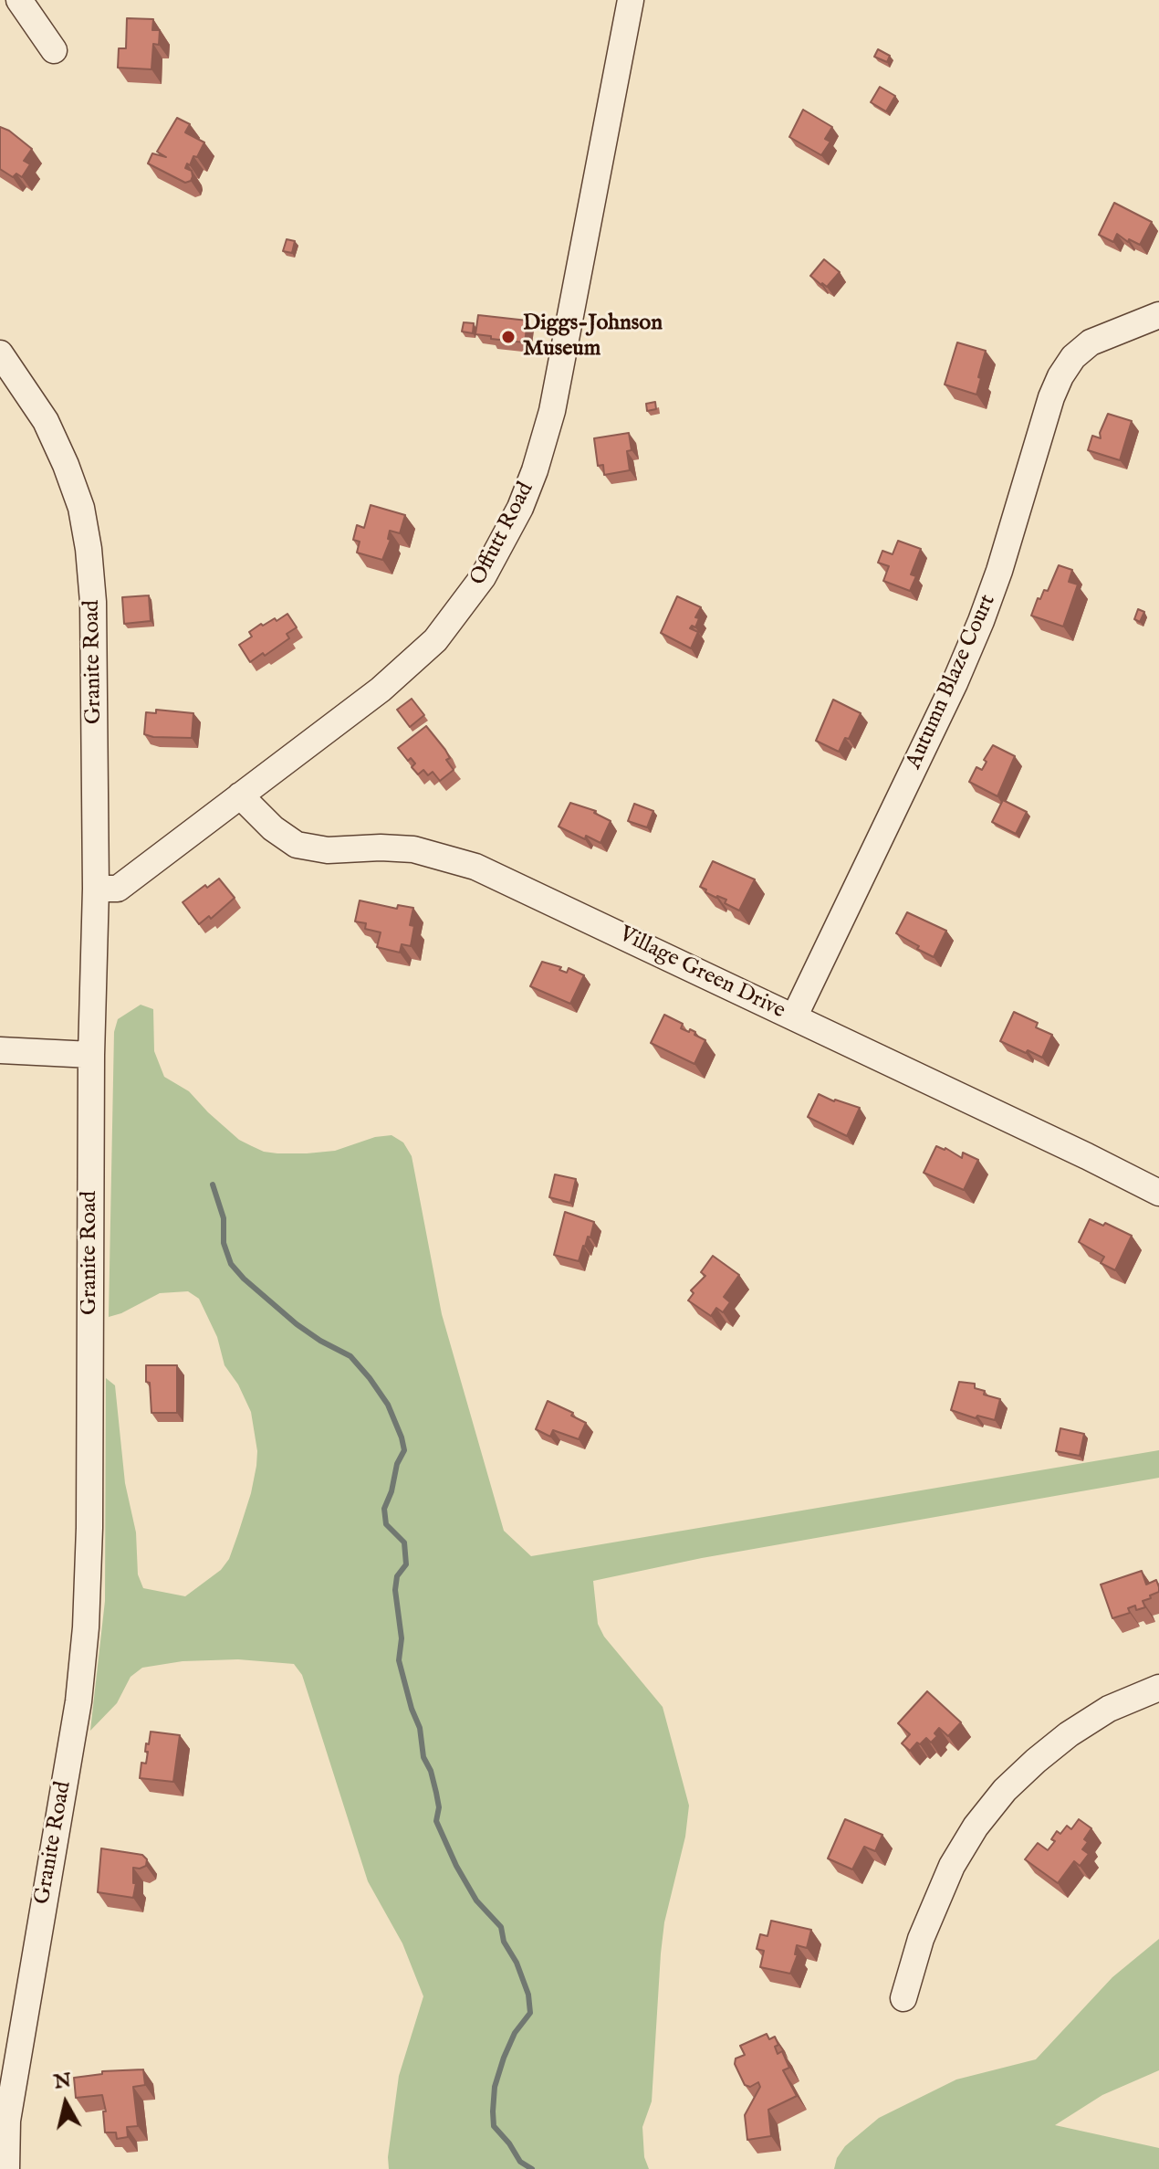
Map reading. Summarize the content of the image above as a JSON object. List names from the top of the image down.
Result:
{
  "streets": {
    "street": [
      "Offutt Road",
      "Granite Road",
      "Autumn Blaze Court",
      "Village Green Drive"
    ]
  },
  "crossings": [
    ["Offutt Road", "Granite Road"],
    ["Offutt Road", "Village Green Drive"],
    ["Autumn Blaze Court", "Village Green Drive"]
  ],
  "places": ["Diggs-Johnson Museum"],
  "north": "top"
}
